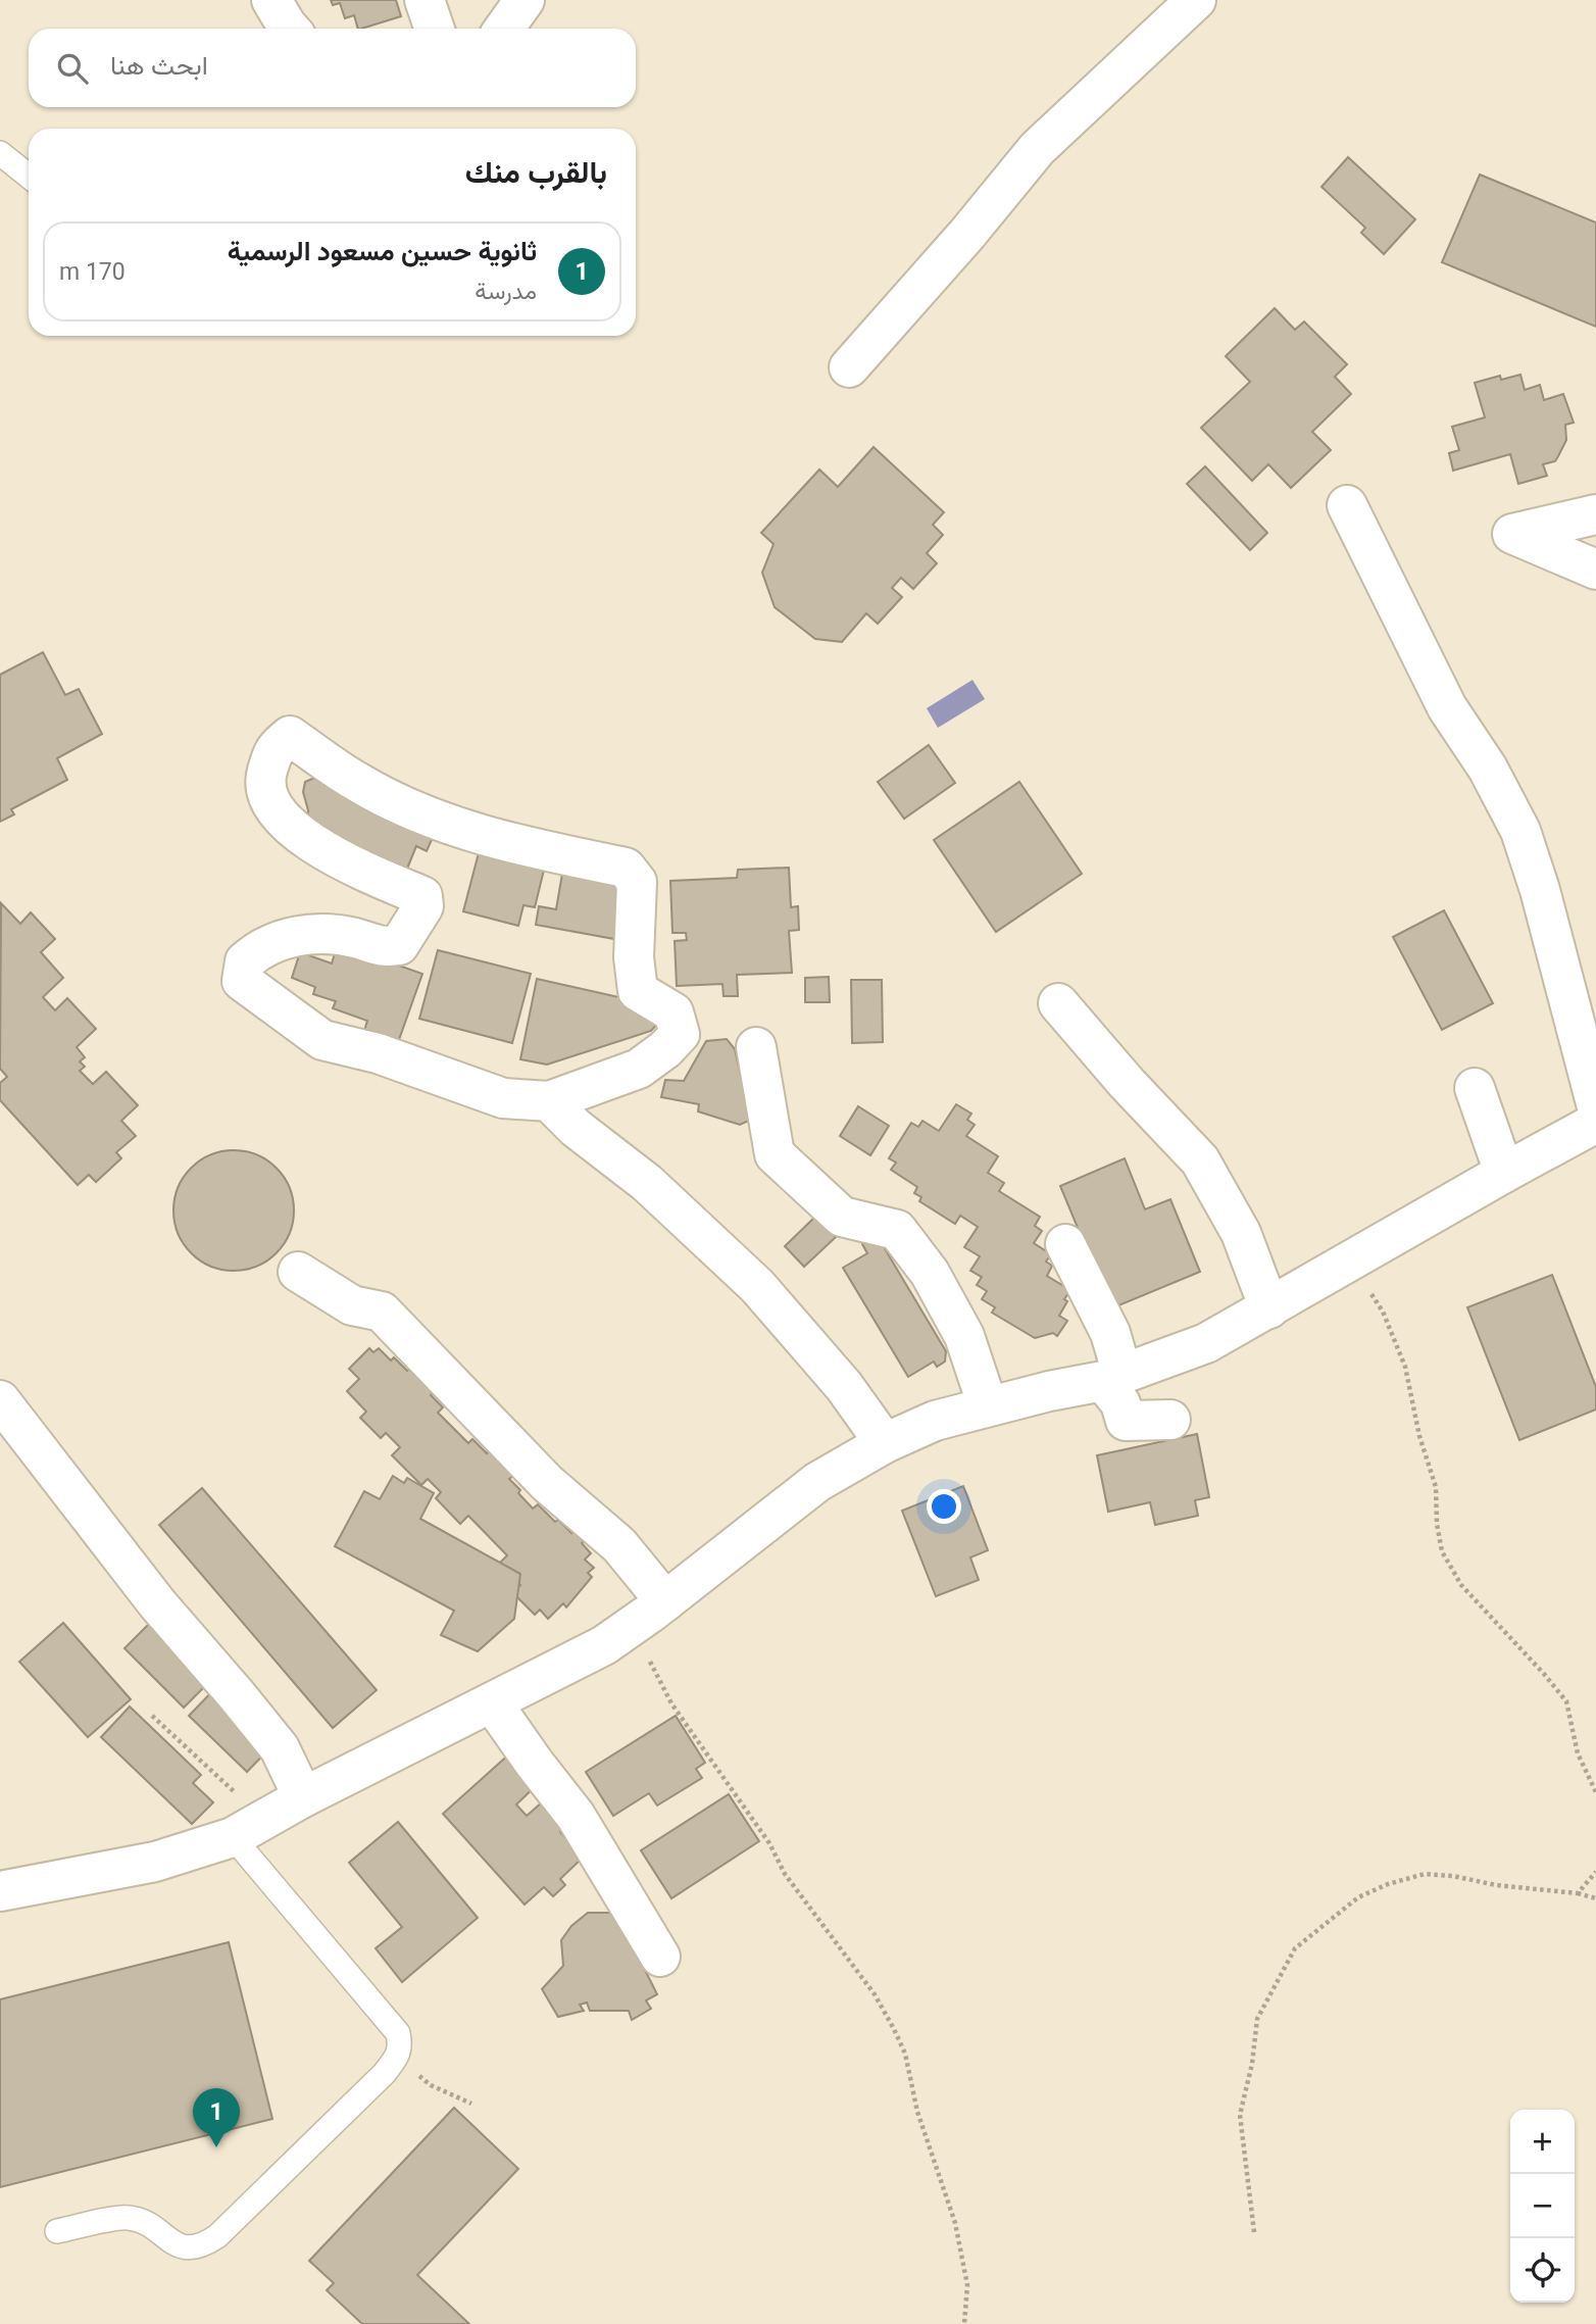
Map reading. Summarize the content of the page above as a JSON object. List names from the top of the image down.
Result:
{
  "page": {
    "search": "ابحث هنا",
    "heading": "بالقرب منك",
    "list": [
      {
        "mark": "1",
        "name": "ثانوية حسين مسعود الرسمية",
        "note": "مدرسة",
        "value": "170 m"
      }
    ],
    "pins": "1",
    "map_buttons": ["+", "−"]
  }
}
